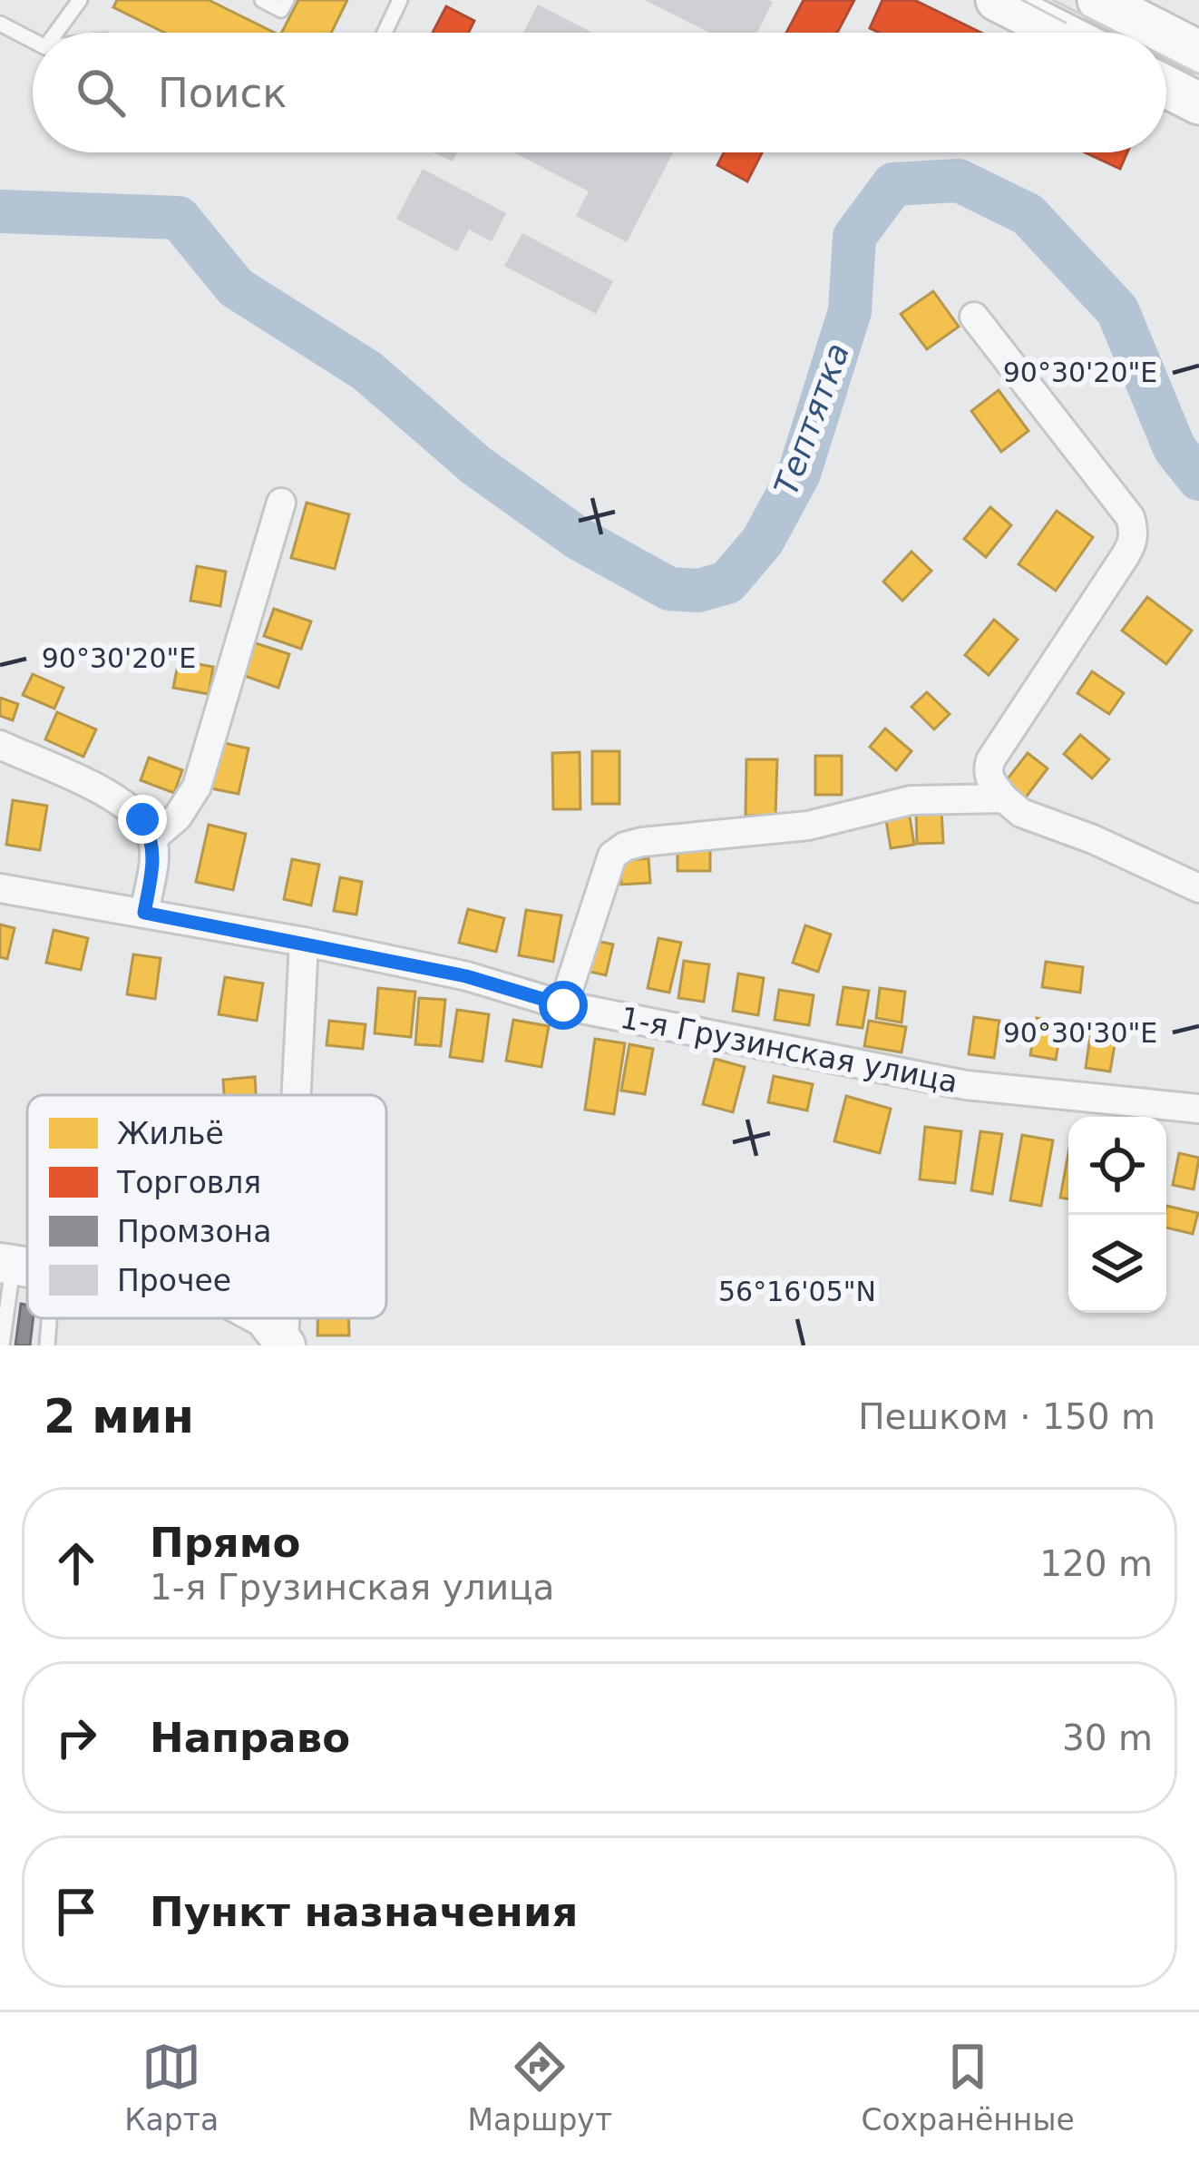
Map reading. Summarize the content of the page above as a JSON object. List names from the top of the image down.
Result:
{
  "streets": {
    "street": ["1-я Грузинская улица"]
  },
  "water": ["Тептятка"],
  "legend": [
    "Жильё",
    "Торговля",
    "Промзона",
    "Прочее"
  ],
  "page": {
    "search": "Поиск",
    "heading": ["2 мин", "Пешком · 150 m"],
    "list": [
      ["Прямо", "1-я Грузинская улица", "120 m"],
      ["Направо", "30 m"],
      "Пункт назначения"
    ],
    "nav": ["Карта", "Маршрут", "Сохранённые"]
  },
  "coordinates": ["90°30'20\"E", "90°30'30\"E", "56°16'05\"N"]
}
